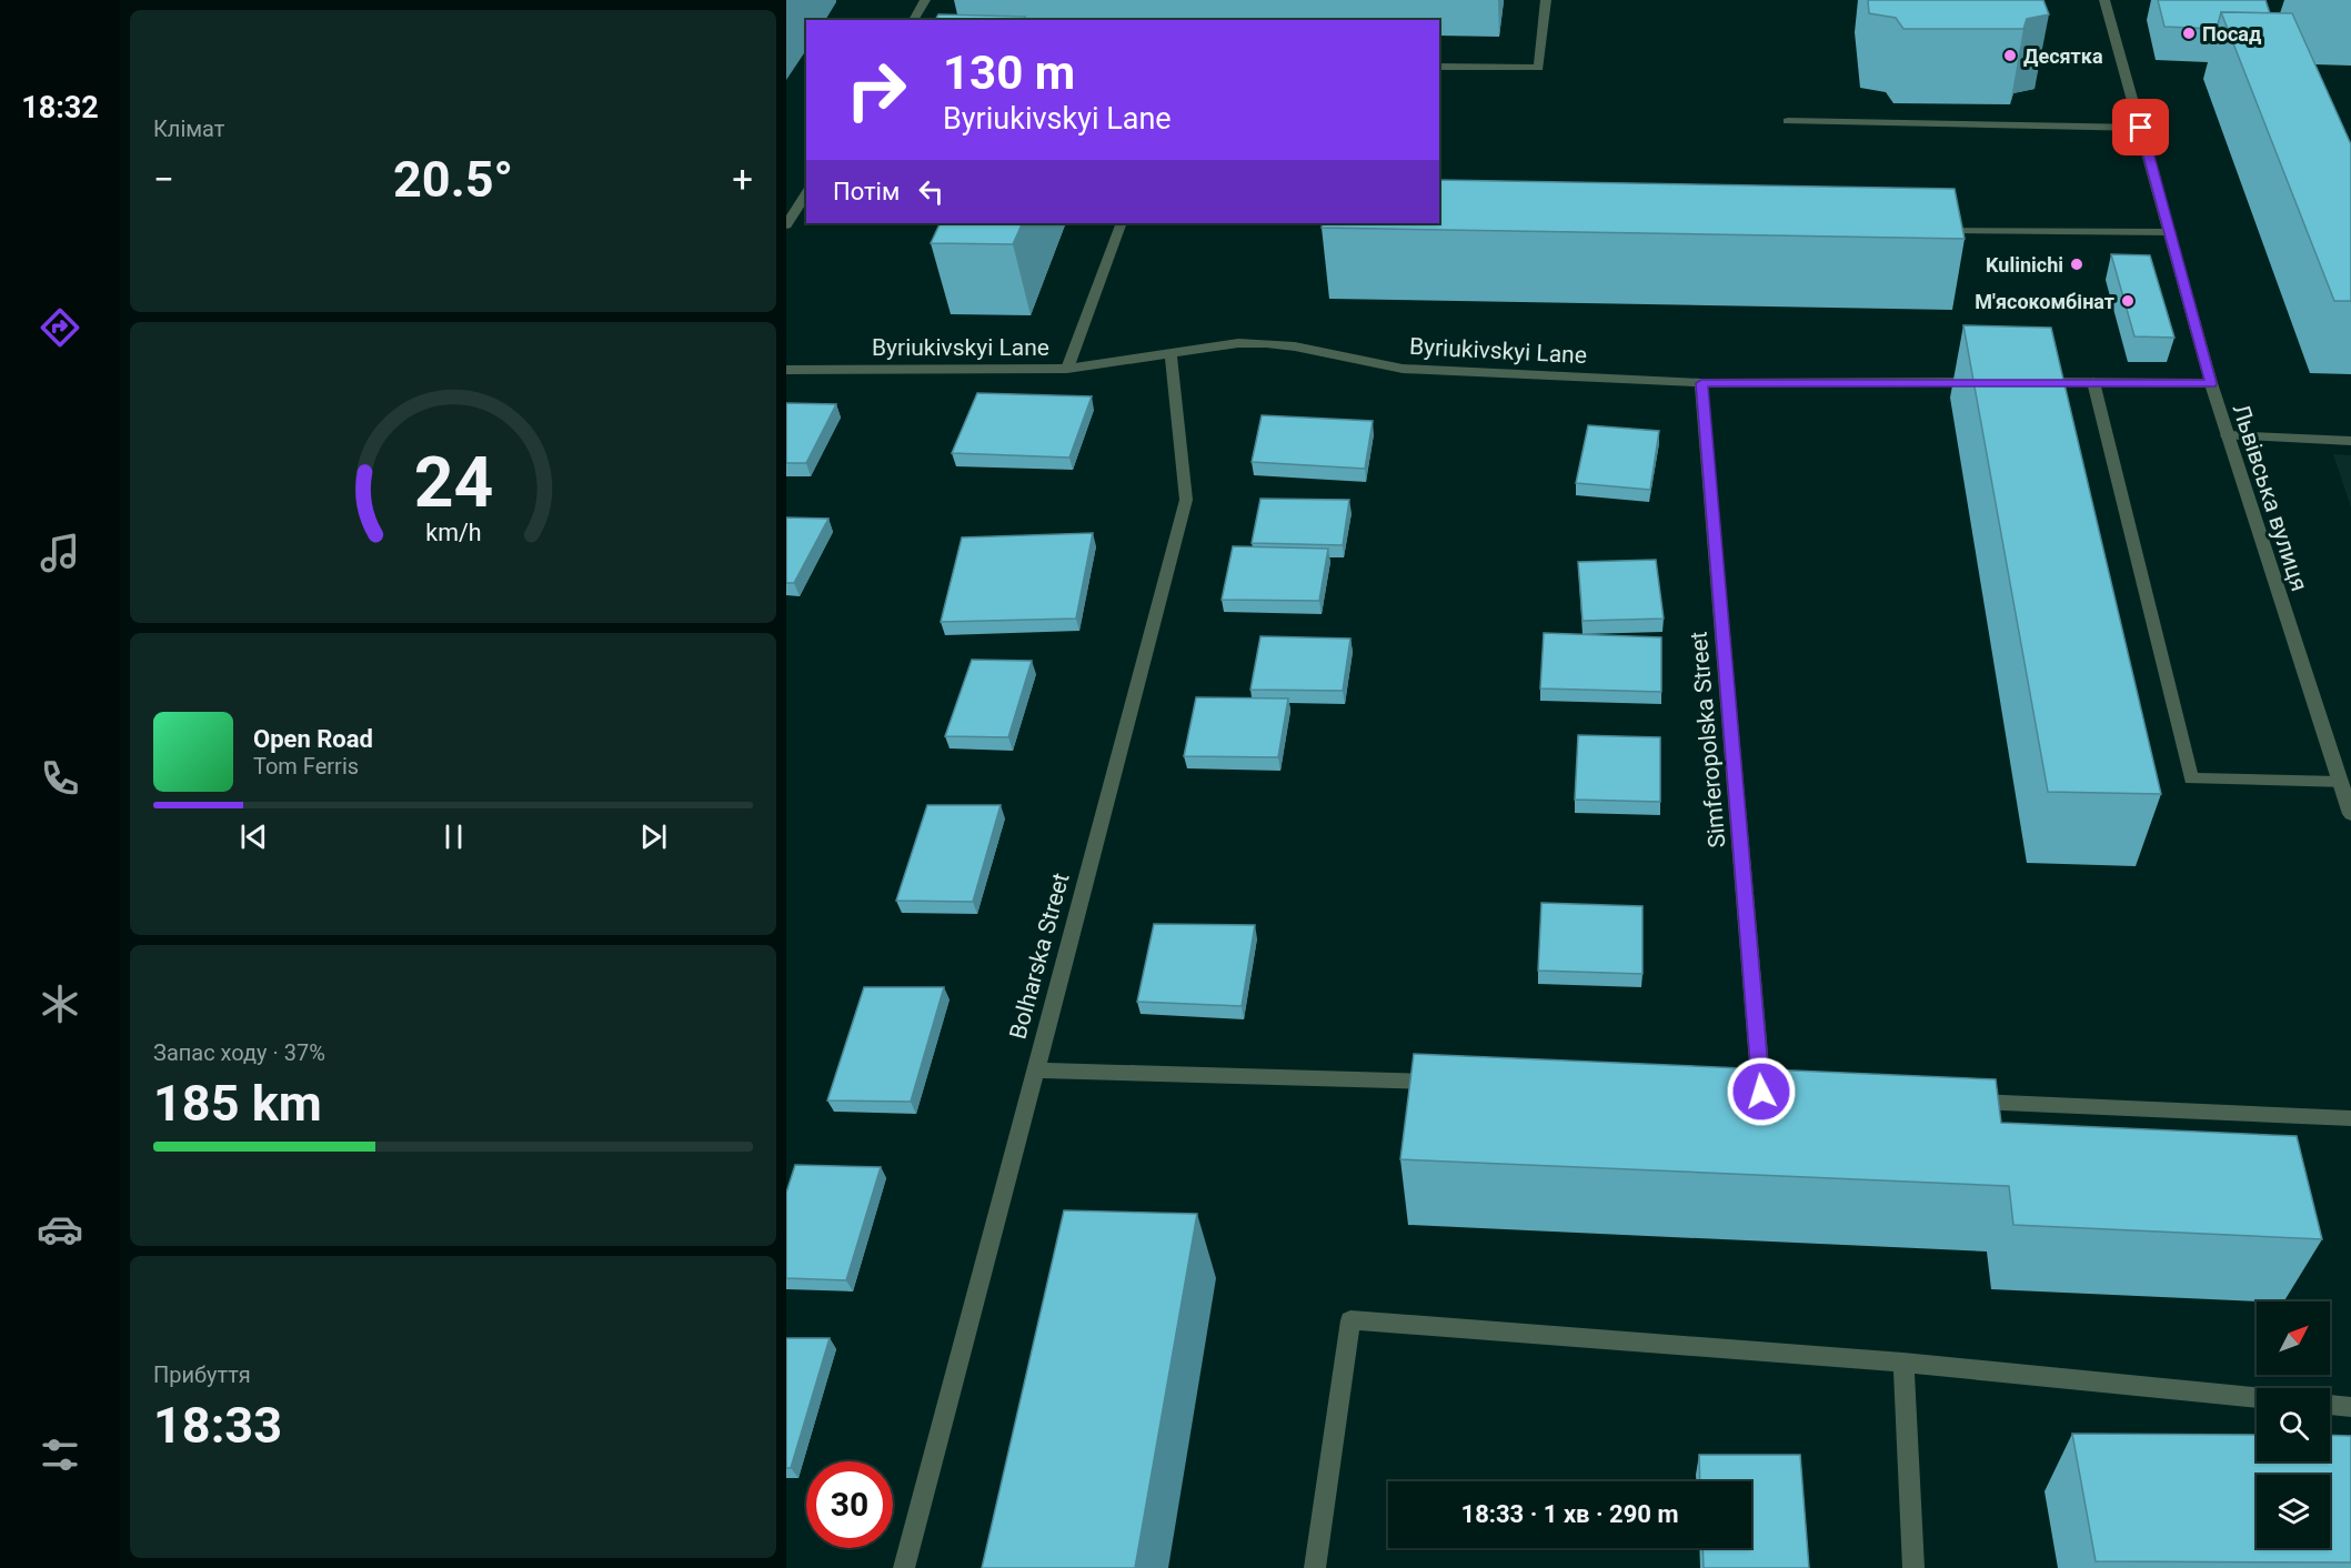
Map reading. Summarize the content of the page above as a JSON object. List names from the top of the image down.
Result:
{
  "streets": {
    "street": [
      "Byriukivskyi Lane",
      "Львівська вулиця",
      "Simferopolska Street",
      "Bolharska Street"
    ]
  },
  "crossings": [
    ["Byriukivskyi Lane", "Simferopolska Street"],
    ["Byriukivskyi Lane", "Bolharska Street"]
  ],
  "places": [
    "Посад",
    "Десятка",
    "Kulinichi",
    "М'ясокомбінат"
  ],
  "north": "top right",
  "page": {
    "tabs": "18:32",
    "tile": [
      "Клімат",
      ["Запас ходу · 37%", "185 km"],
      ["Прибуття", "18:33"]
    ],
    "turn": ["130 m", "Byriukivskyi Lane"],
    "heat": ["−", "20.5°", "+"],
    "then": "Потім",
    "song": ["Open Road", "Tom Ferris"],
    "limit": "30",
    "trip": "18:33 · 1 хв · 290 m",
    "gauge": ["24", "km/h"]
  }
}
